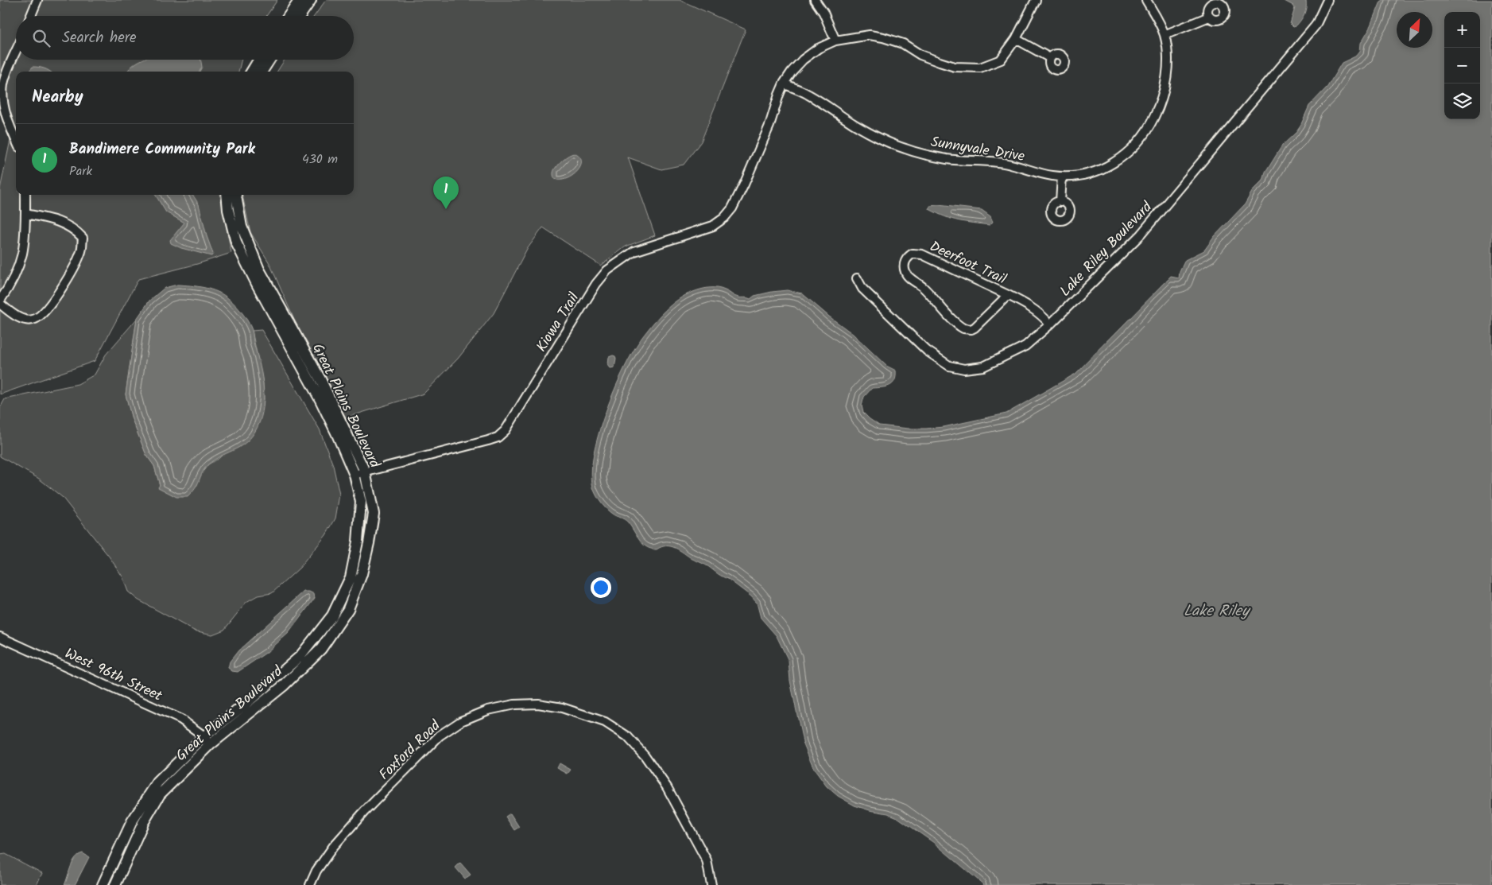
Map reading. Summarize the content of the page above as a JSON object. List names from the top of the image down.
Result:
{
  "streets": {
    "main road": ["Great Plains Boulevard"],
    "street": [
      "Sunnyvale Drive",
      "Lake Riley Boulevard",
      "Deerfoot Trail",
      "Kiowa Trail",
      "West 96th Street",
      "Foxford Road"
    ]
  },
  "crossings": [
    ["Sunnyvale Drive", "Kiowa Trail"],
    ["Lake Riley Boulevard", "Deerfoot Trail"],
    ["Kiowa Trail", "Great Plains Boulevard"],
    ["Great Plains Boulevard", "West 96th Street"]
  ],
  "water": ["Lake Riley"],
  "north": "top right",
  "page": {
    "map_buttons": ["+", "−"],
    "search": "Search here",
    "heading": "Nearby",
    "list": [
      {
        "mark": "1",
        "name": "Bandimere Community Park",
        "note": "Park",
        "value": "430 m"
      }
    ],
    "pins": "1"
  }
}
